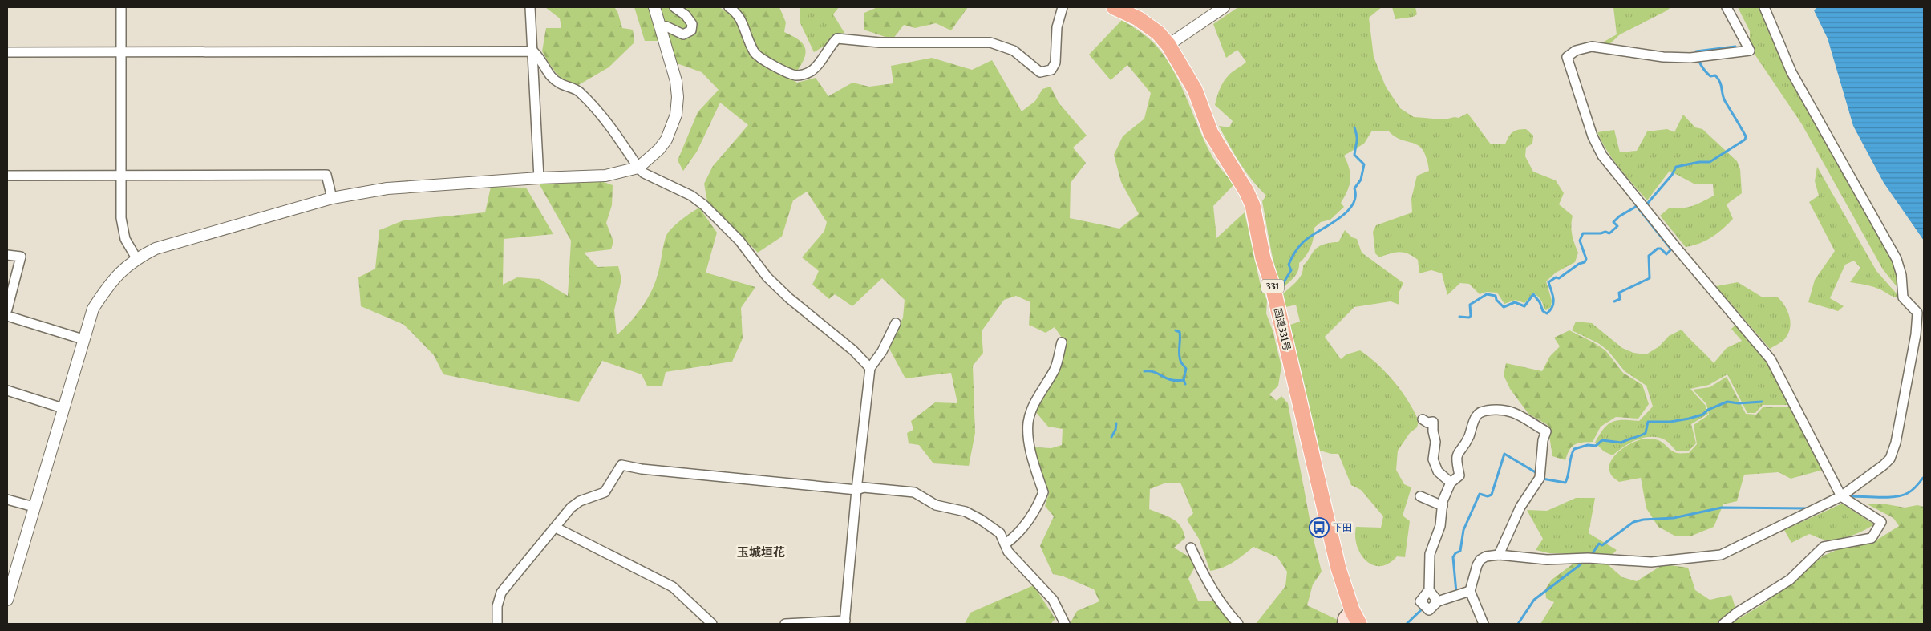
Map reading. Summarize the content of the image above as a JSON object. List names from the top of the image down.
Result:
{
  "streets": {
    "highway": ["331", "国道331号"]
  },
  "districts": ["玉城垣花"],
  "places": {
    "bus stop": ["下田"]
  }
}
